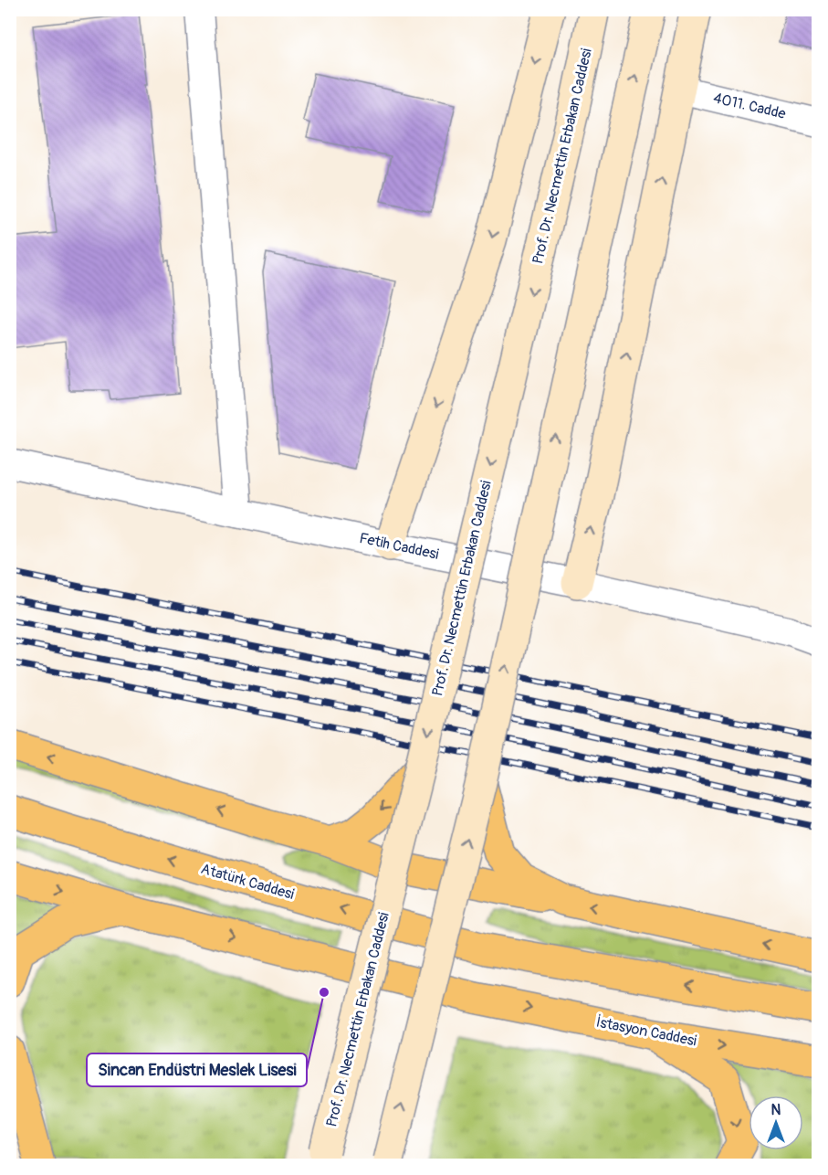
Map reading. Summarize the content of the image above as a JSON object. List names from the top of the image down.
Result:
{
  "streets": {
    "main road": ["Prof. Dr. Necmettin Erbakan Caddesi", "Atatürk Caddesi", "İstasyon Caddesi"],
    "street": ["4011. Cadde", "Fetih Caddesi"]
  },
  "places": ["Sincan Endüstri Meslek Lisesi"],
  "north": "top"
}
